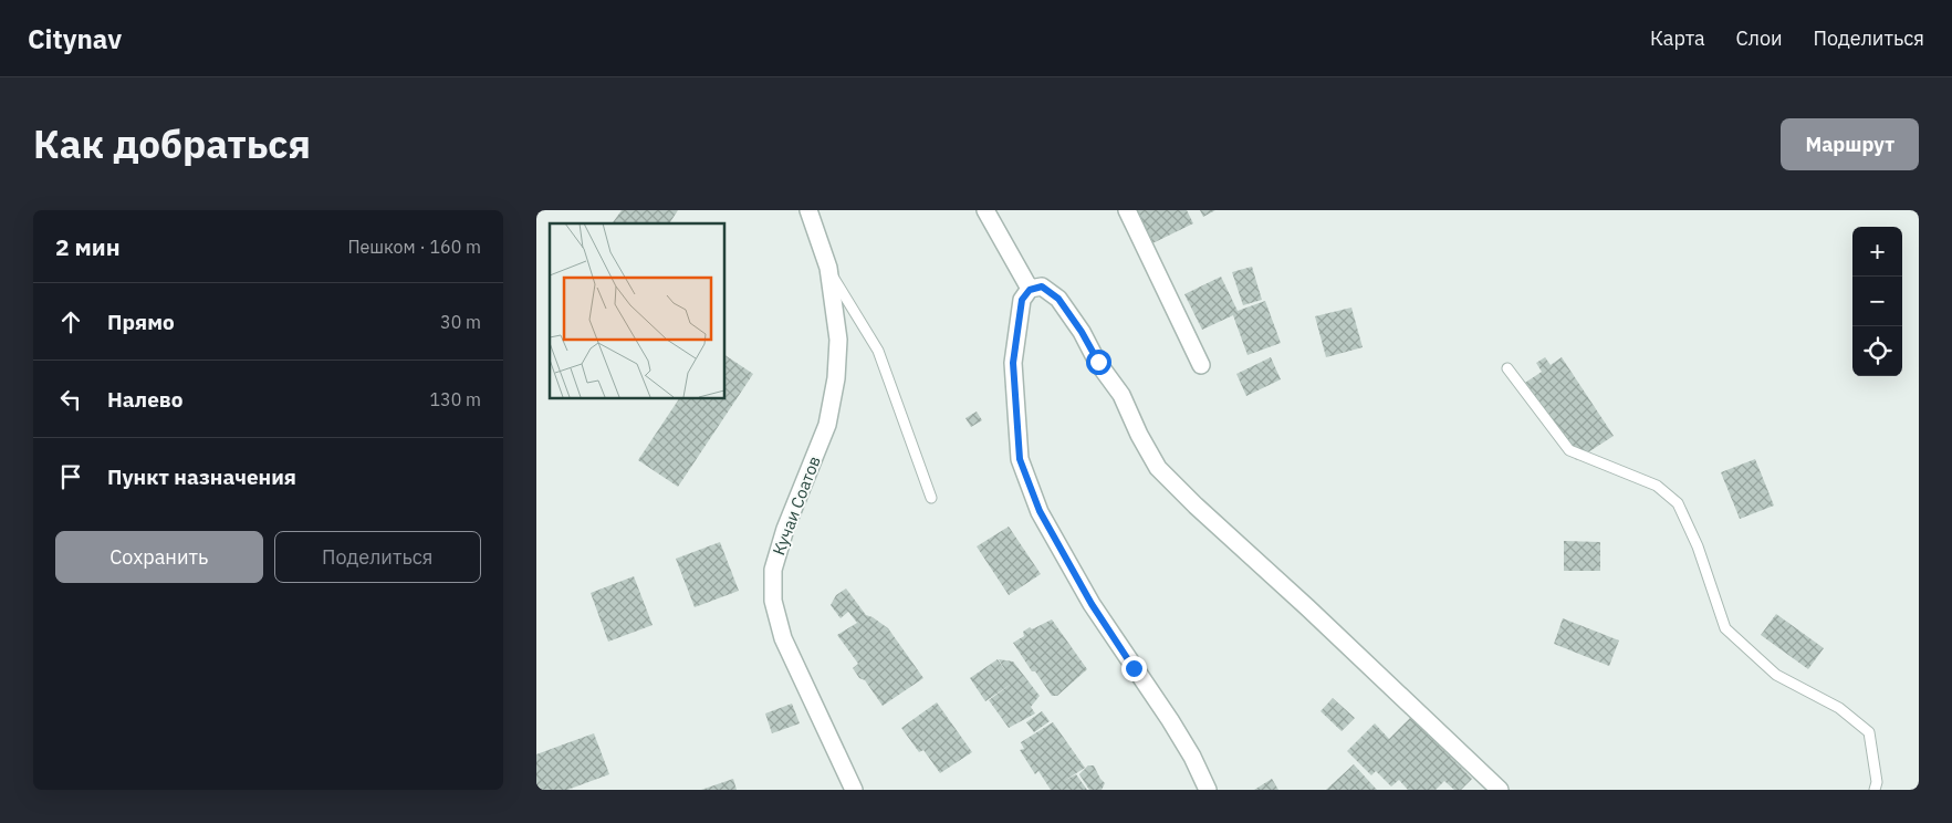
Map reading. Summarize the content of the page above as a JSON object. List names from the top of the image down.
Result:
{
  "streets": {
    "street": ["Кучаи Соатов"]
  },
  "page": {
    "header": "Citynav",
    "nav": ["Карта", "Слои", "Поделиться"],
    "title": "Как добраться",
    "buttons": [
      "Маршрут",
      ["Сохранить", "Поделиться"]
    ],
    "heading": ["2 мин", "Пешком · 160 m"],
    "map_buttons": ["+", "−"],
    "list": [
      ["Прямо", "30 m"],
      ["Налево", "130 m"],
      "Пункт назначения"
    ]
  }
}
